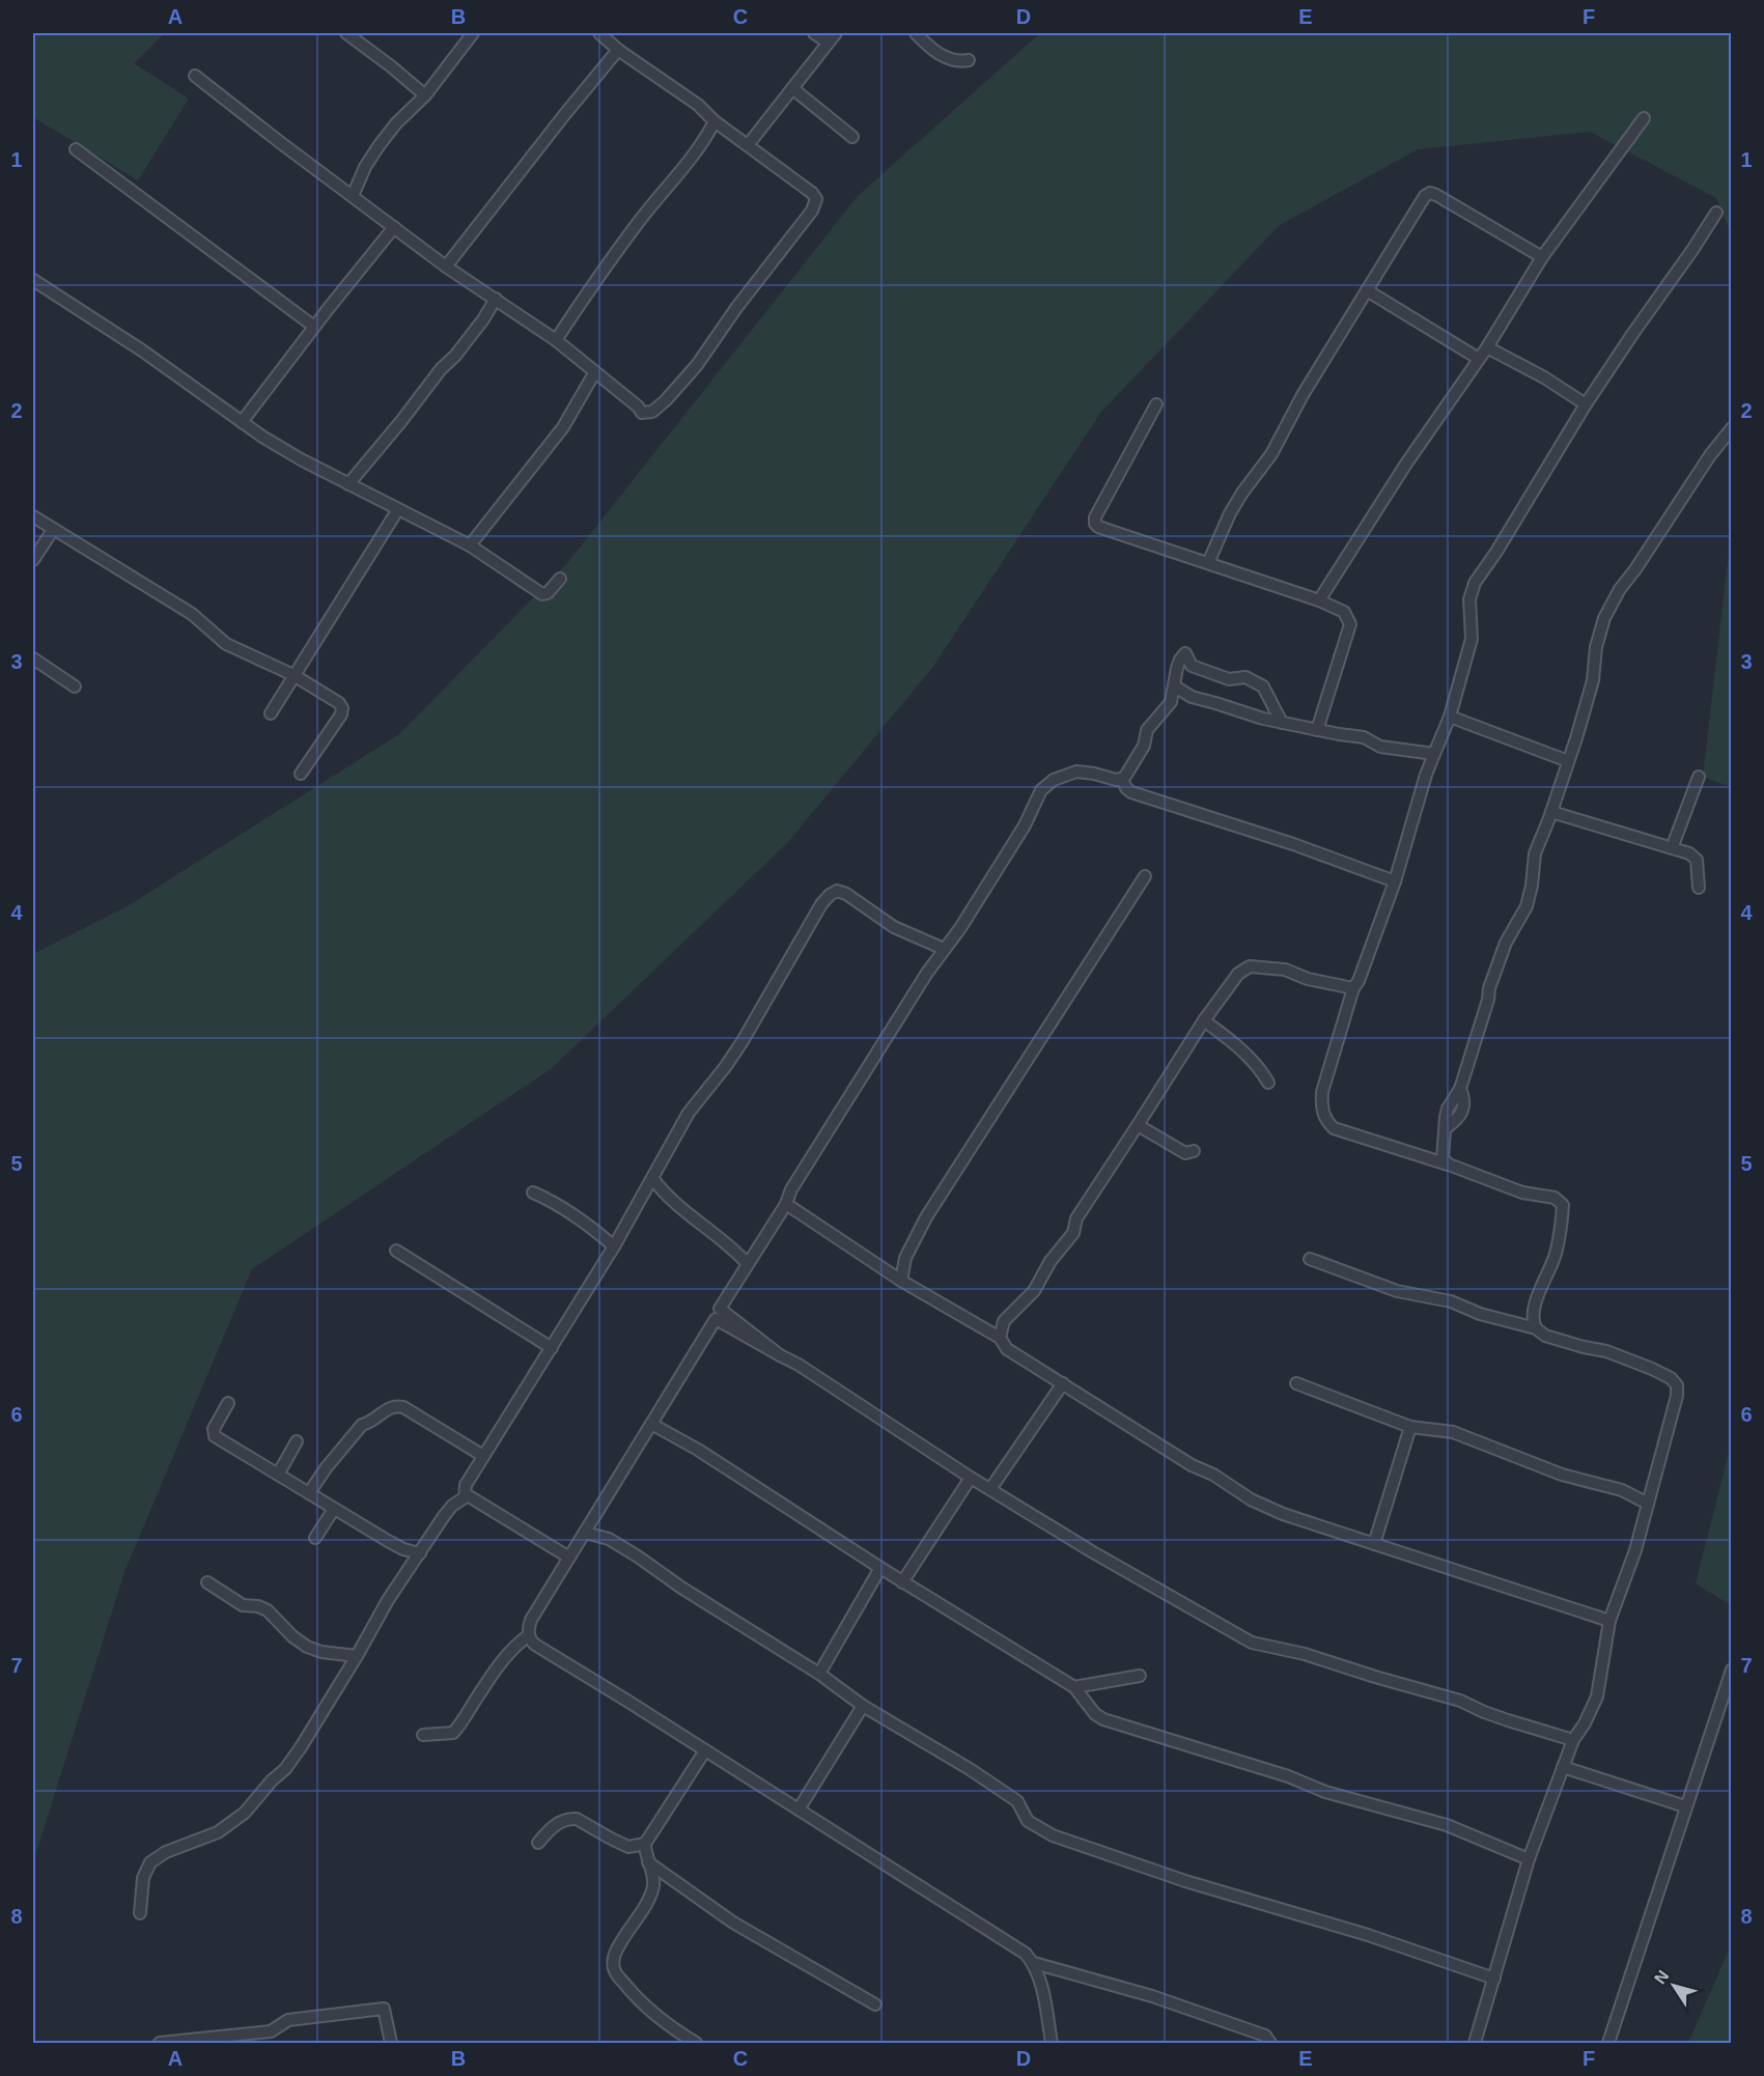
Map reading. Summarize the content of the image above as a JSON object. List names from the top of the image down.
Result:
{
  "north": "top left",
  "grid": {
    "columns": [
      "A",
      "B",
      "C",
      "D",
      "E",
      "F"
    ],
    "rows": [
      "1",
      "2",
      "3",
      "4",
      "5",
      "6",
      "7",
      "8"
    ]
  }
}
